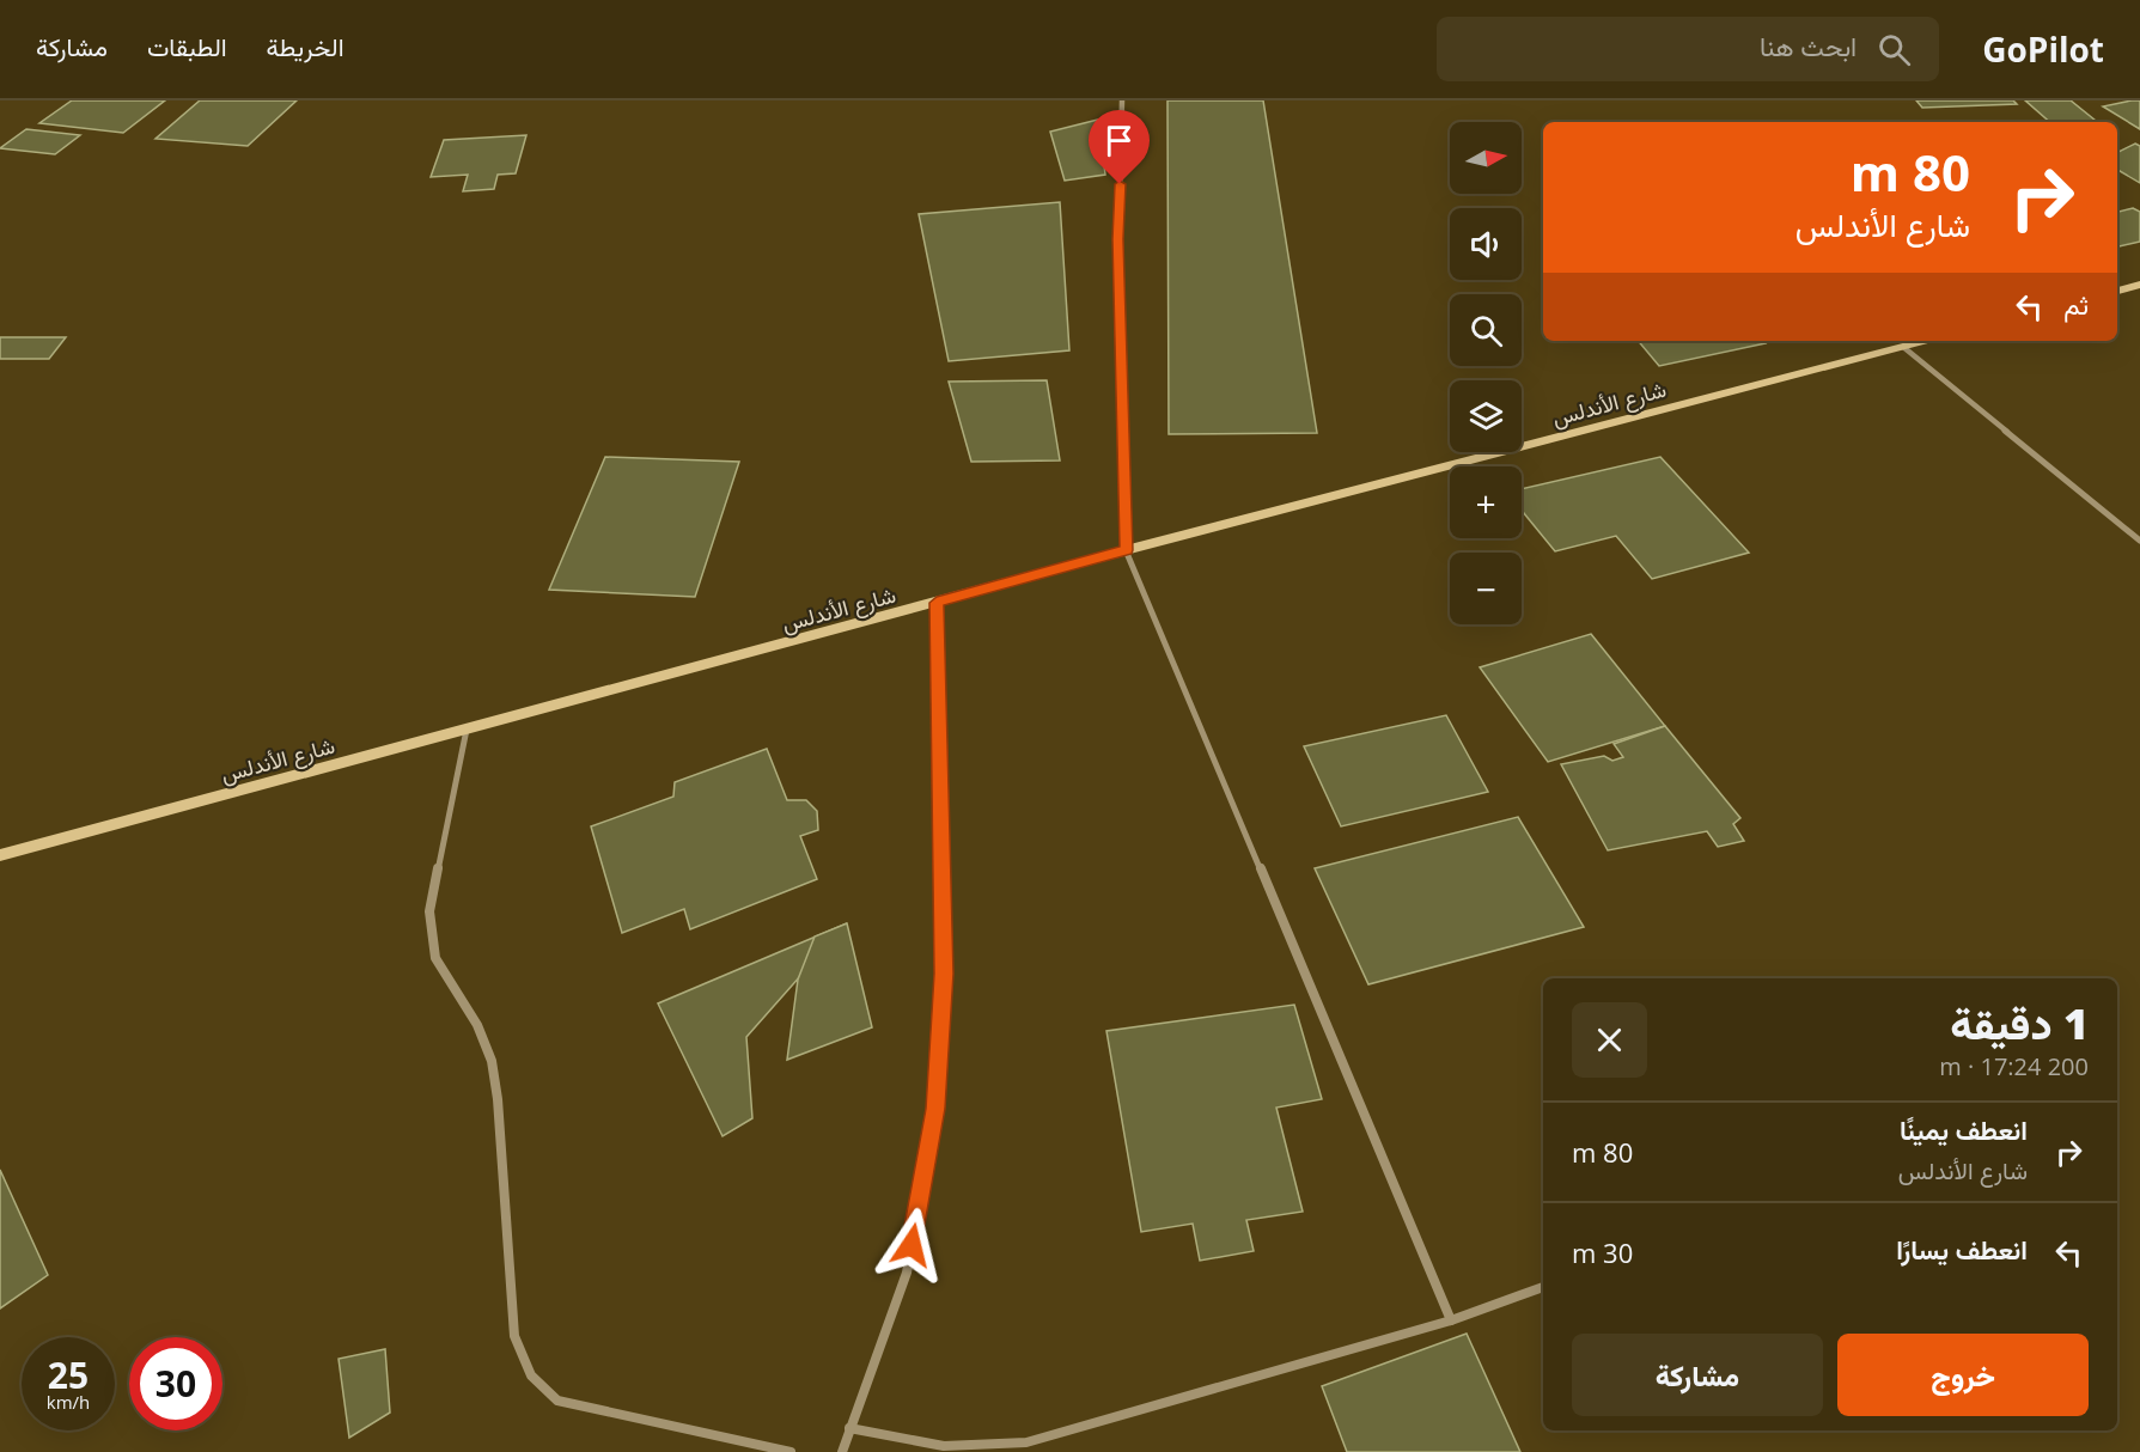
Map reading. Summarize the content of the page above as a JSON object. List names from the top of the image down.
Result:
{
  "streets": {
    "main road": ["شارع الأندلس"]
  },
  "north": "right",
  "page": {
    "header": "GoPilot",
    "search": "ابحث هنا",
    "nav": ["الخريطة", "الطبقات", "مشاركة"],
    "map_buttons": ["+", "−"],
    "turn": ["80 m", "شارع الأندلس"],
    "then": "ثم",
    "heading": ["1 دقيقة", "200 m · 17:24"],
    "list": [
      {
        "name": "انعطف يمينًا",
        "note": "شارع الأندلس",
        "value": "80 m"
      },
      {
        "name": "انعطف يسارًا",
        "value": "30 m"
      }
    ],
    "buttons": ["خروج", "مشاركة"],
    "speed": "25 km/h",
    "limit": "30"
  }
}
